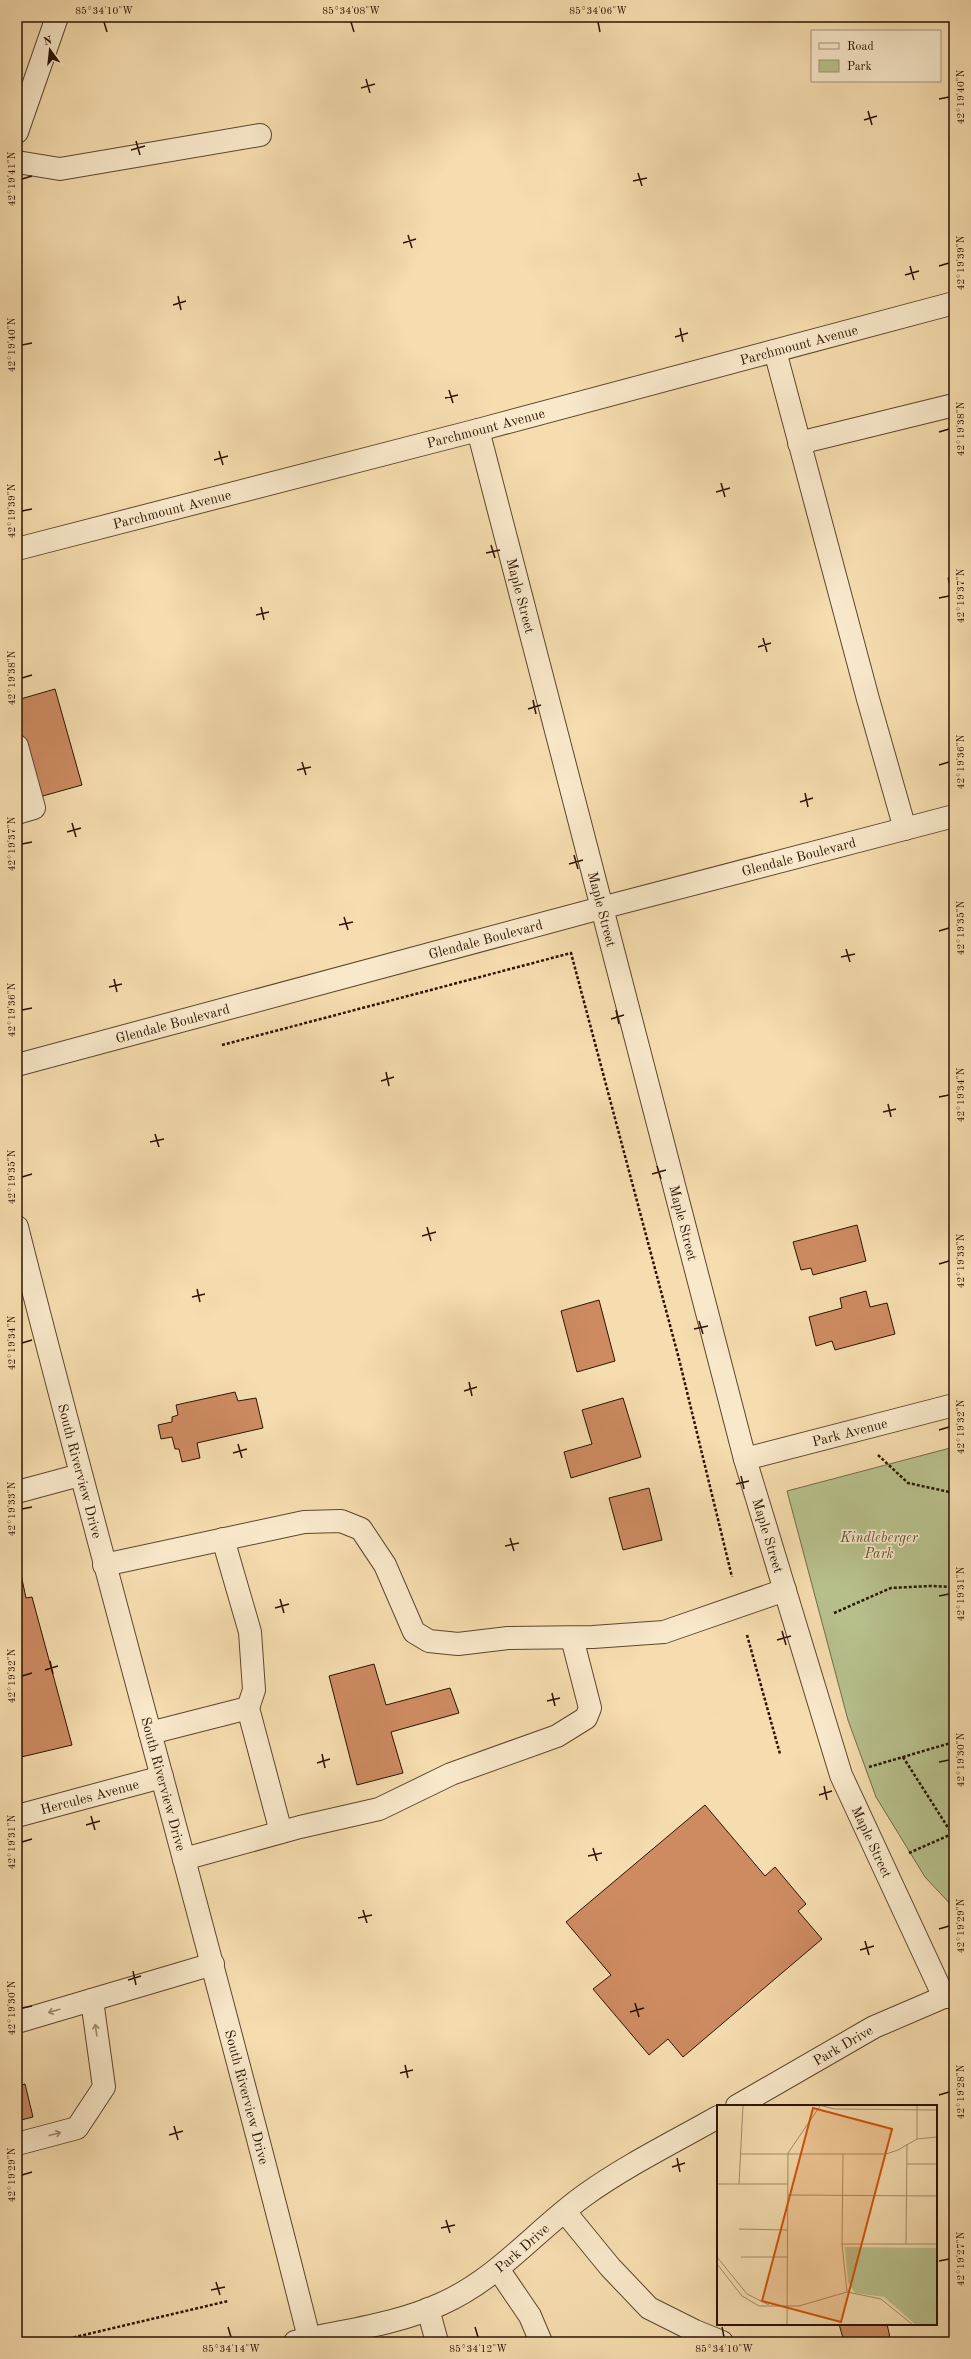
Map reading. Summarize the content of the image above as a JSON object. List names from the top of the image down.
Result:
{
  "streets": {
    "street": [
      "Parchmount Avenue",
      "Maple Street",
      "Glendale Boulevard",
      "Park Avenue",
      "South Riverview Drive",
      "Hercules Avenue",
      "Park Drive"
    ]
  },
  "crossings": [
    ["Parchmount Avenue", "Maple Street"],
    ["Maple Street", "Glendale Boulevard"],
    ["Maple Street", "Park Avenue"],
    ["Maple Street", "Park Drive"],
    ["South Riverview Drive", "Hercules Avenue"],
    ["South Riverview Drive", "Park Drive"]
  ],
  "parks": ["Kindleberger Park"],
  "legend": ["Road", "Park"],
  "north": "top",
  "coordinates": [
    "85°34'10\"W",
    "85°34'08\"W",
    "85°34'06\"W",
    "42°19'40\"N",
    "42°19'41\"N",
    "42°19'39\"N",
    "42°19'38\"N",
    "42°19'37\"N",
    "42°19'36\"N",
    "42°19'35\"N",
    "42°19'34\"N",
    "42°19'33\"N",
    "42°19'32\"N",
    "42°19'31\"N",
    "42°19'30\"N",
    "42°19'29\"N",
    "42°19'28\"N",
    "42°19'27\"N",
    "85°34'14\"W",
    "85°34'12\"W"
  ]
}
